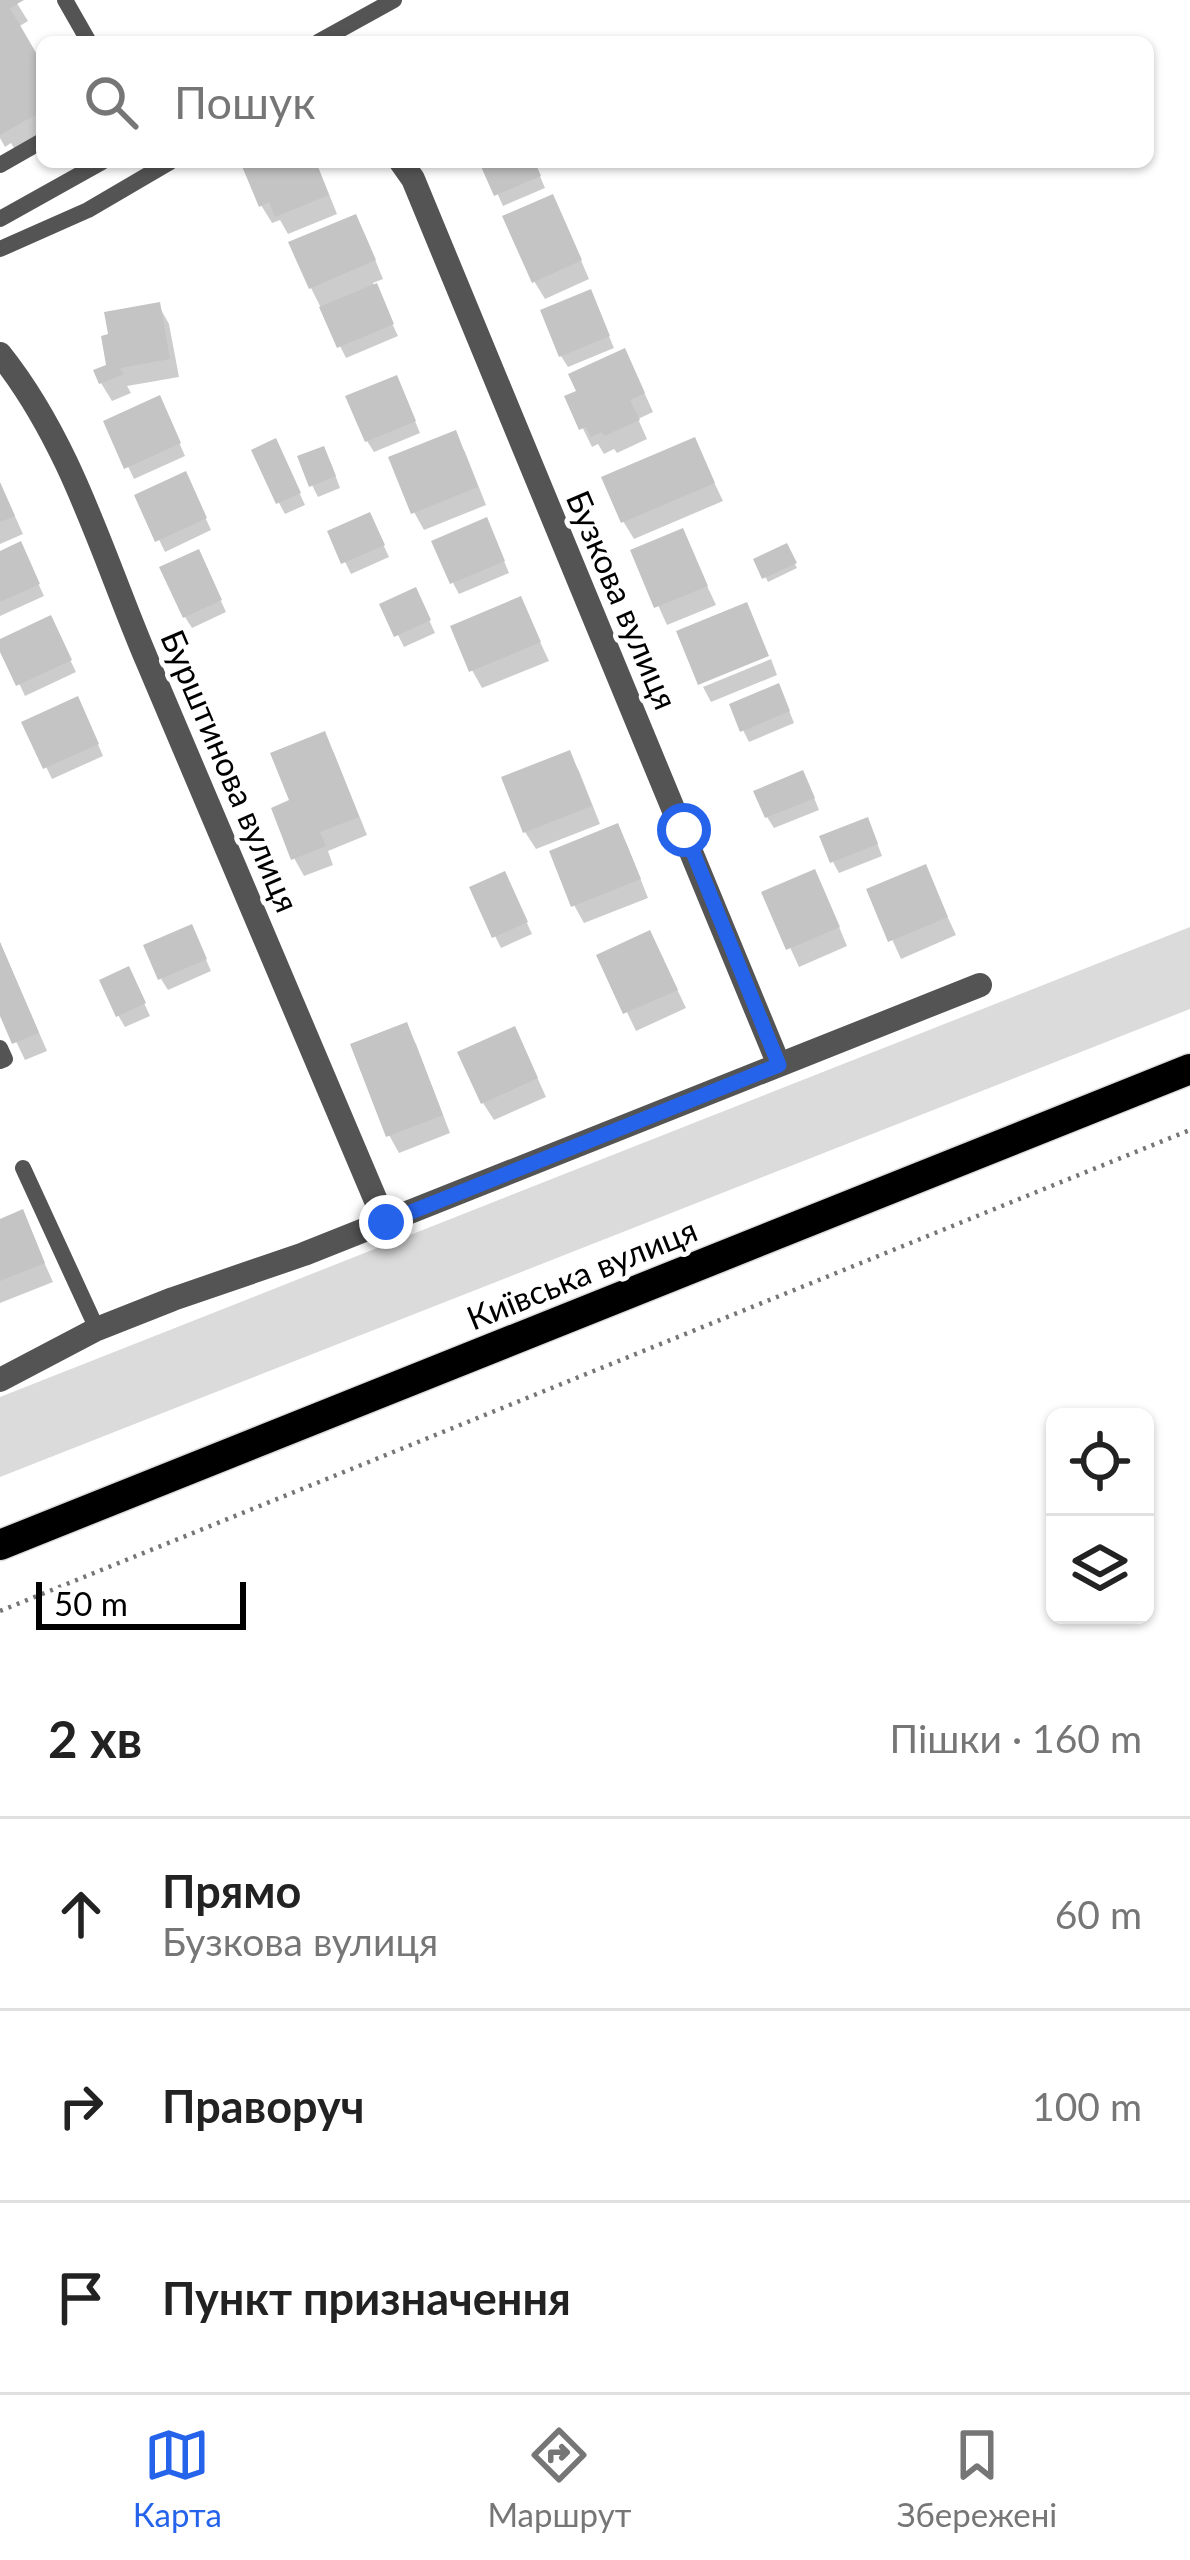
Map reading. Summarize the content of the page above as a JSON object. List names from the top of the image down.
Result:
{
  "streets": {
    "main road": ["Київська вулиця"],
    "street": ["Бузкова вулиця", "Бурштинова вулиця"]
  },
  "scale_bar": "50 m",
  "page": {
    "search": "Пошук",
    "scale": "50 m",
    "heading": ["2 хв", "Пішки · 160 m"],
    "list": [
      ["Прямо", "Бузкова вулиця", "60 m"],
      ["Праворуч", "100 m"],
      "Пункт призначення"
    ],
    "nav": ["Карта", "Маршрут", "Збережені"]
  }
}
